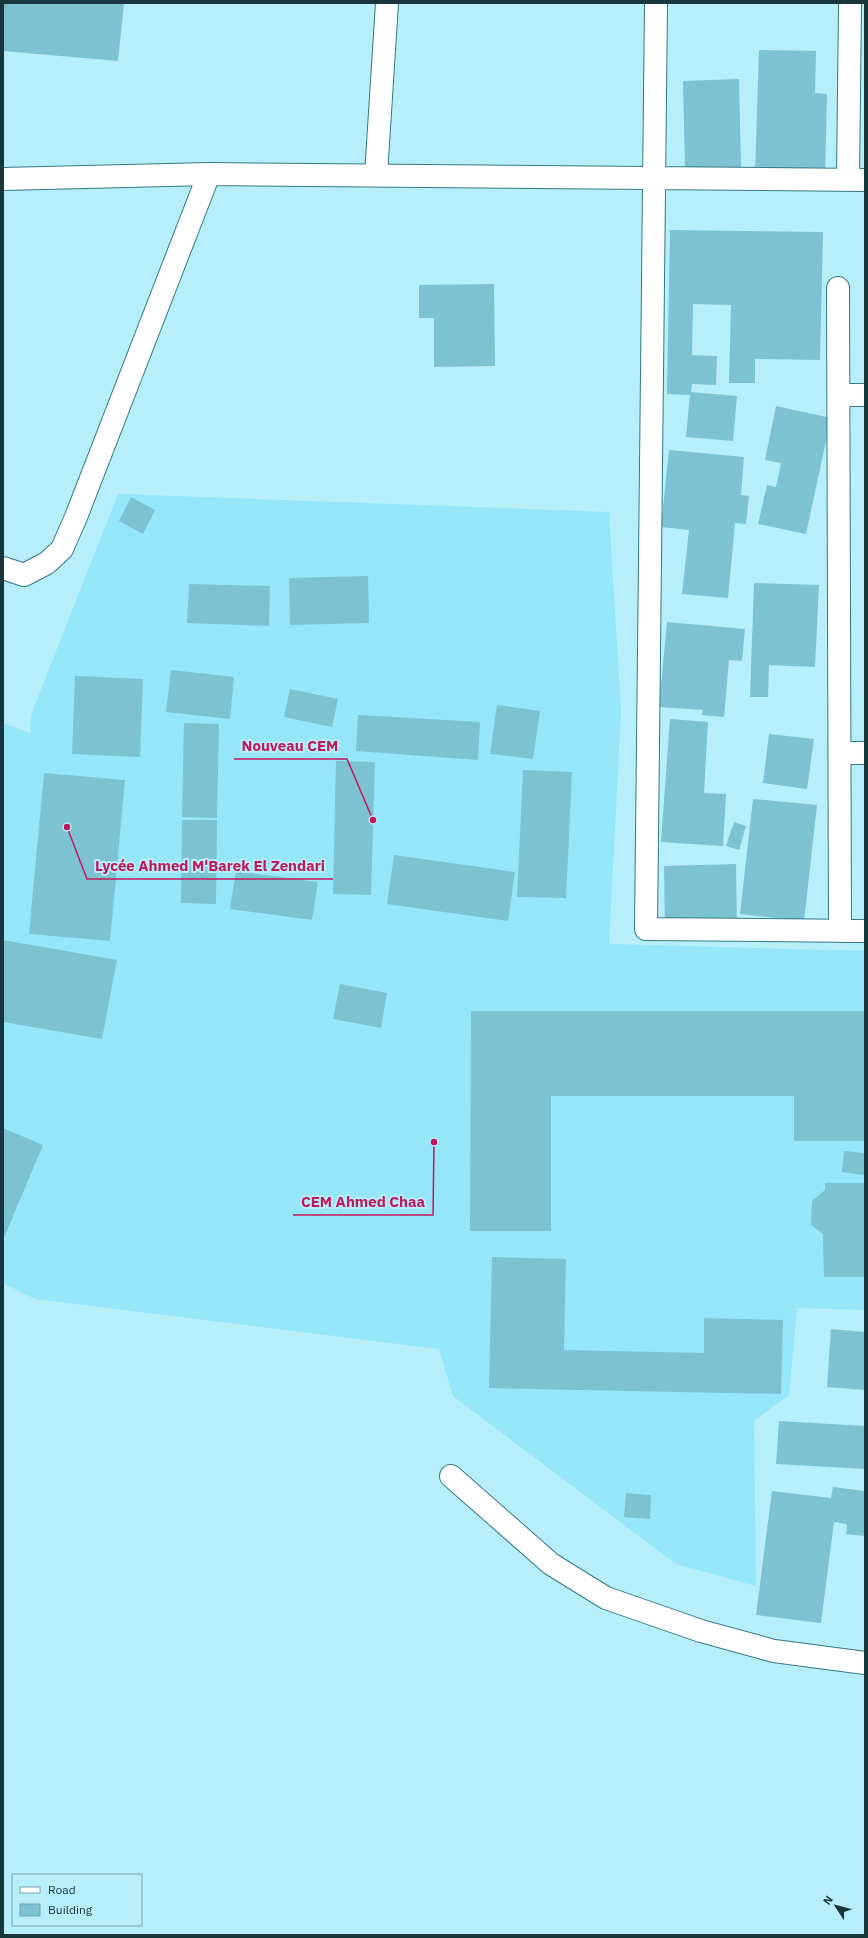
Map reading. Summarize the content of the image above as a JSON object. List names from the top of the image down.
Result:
{
  "places": ["Nouveau CEM", "Lycée Ahmed M'Barek El Zendari", "CEM Ahmed Chaa"],
  "legend": ["Road", "Building"],
  "north": "top left"
}
